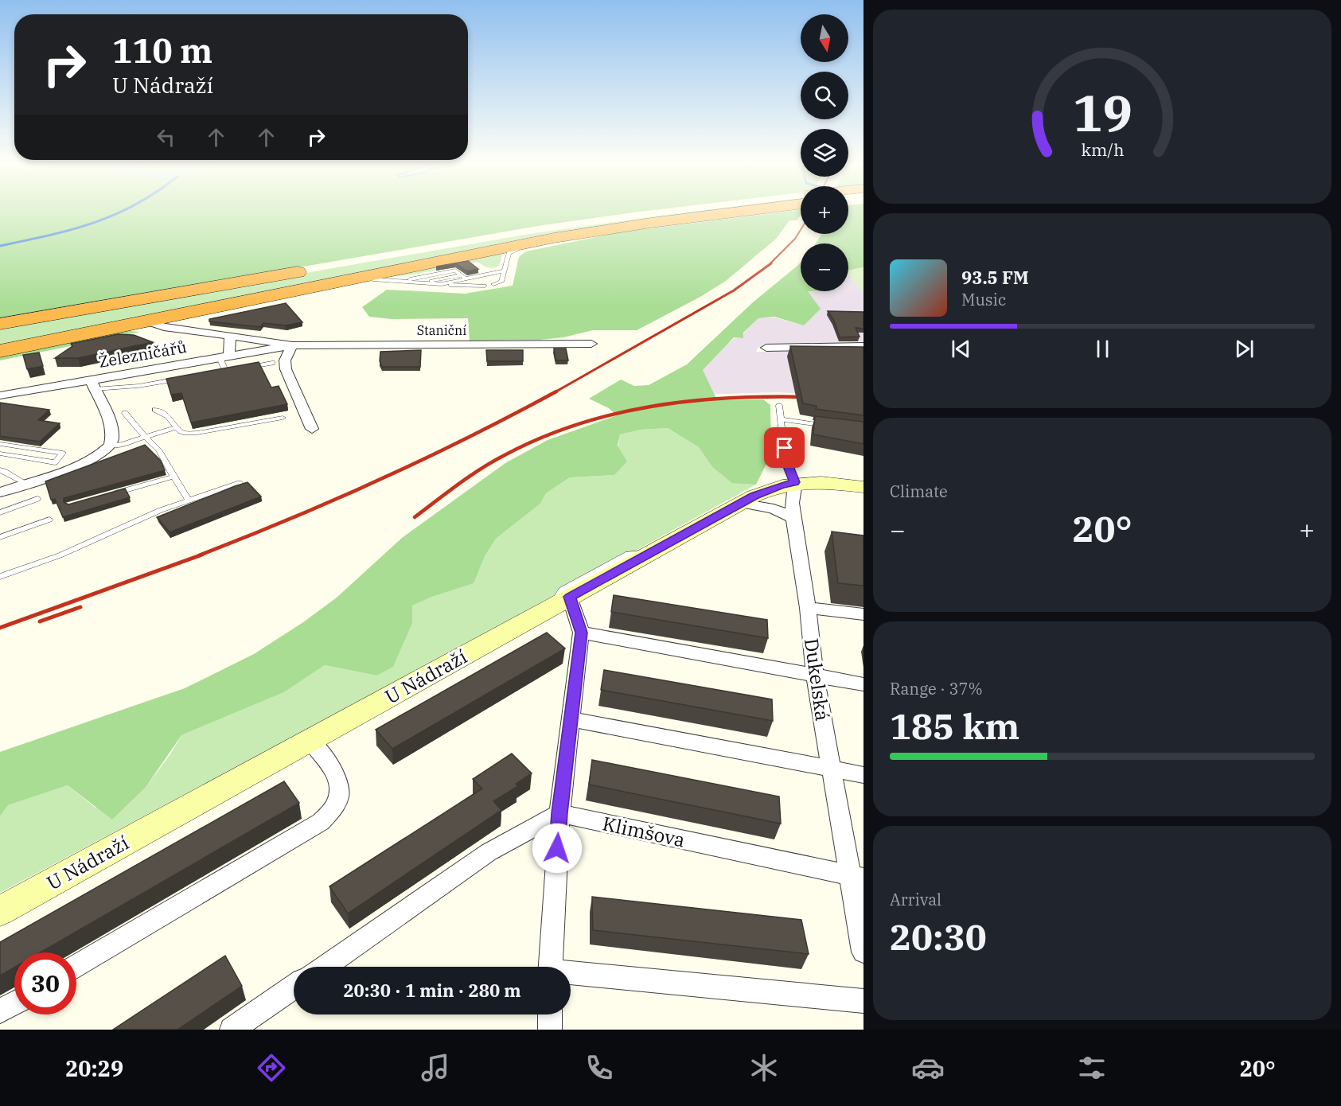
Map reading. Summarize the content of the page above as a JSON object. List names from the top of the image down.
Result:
{
  "streets": {
    "street": [
      "Staniční",
      "Železničářů",
      "U Nádraží",
      "Dukelská",
      "Klimšova"
    ]
  },
  "crossings": [
    ["Staniční", "Železničářů"],
    ["U Nádraží", "Dukelská"],
    ["Dukelská", "Klimšova"]
  ],
  "north": "bottom",
  "page": {
    "map_buttons": ["+", "−"],
    "turn": ["110 m", "U Nádraží"],
    "song": ["93.5 FM", "Music"],
    "tile": [
      "Climate",
      ["Range · 37%", "185 km"],
      ["Arrival", "20:30"]
    ],
    "heat": ["−", "20°", "+"],
    "limit": "30",
    "trip": "20:30 · 1 min · 280 m",
    "tabs": ["20:29", "20°"],
    "gauge": ["19", "km/h"]
  }
}
